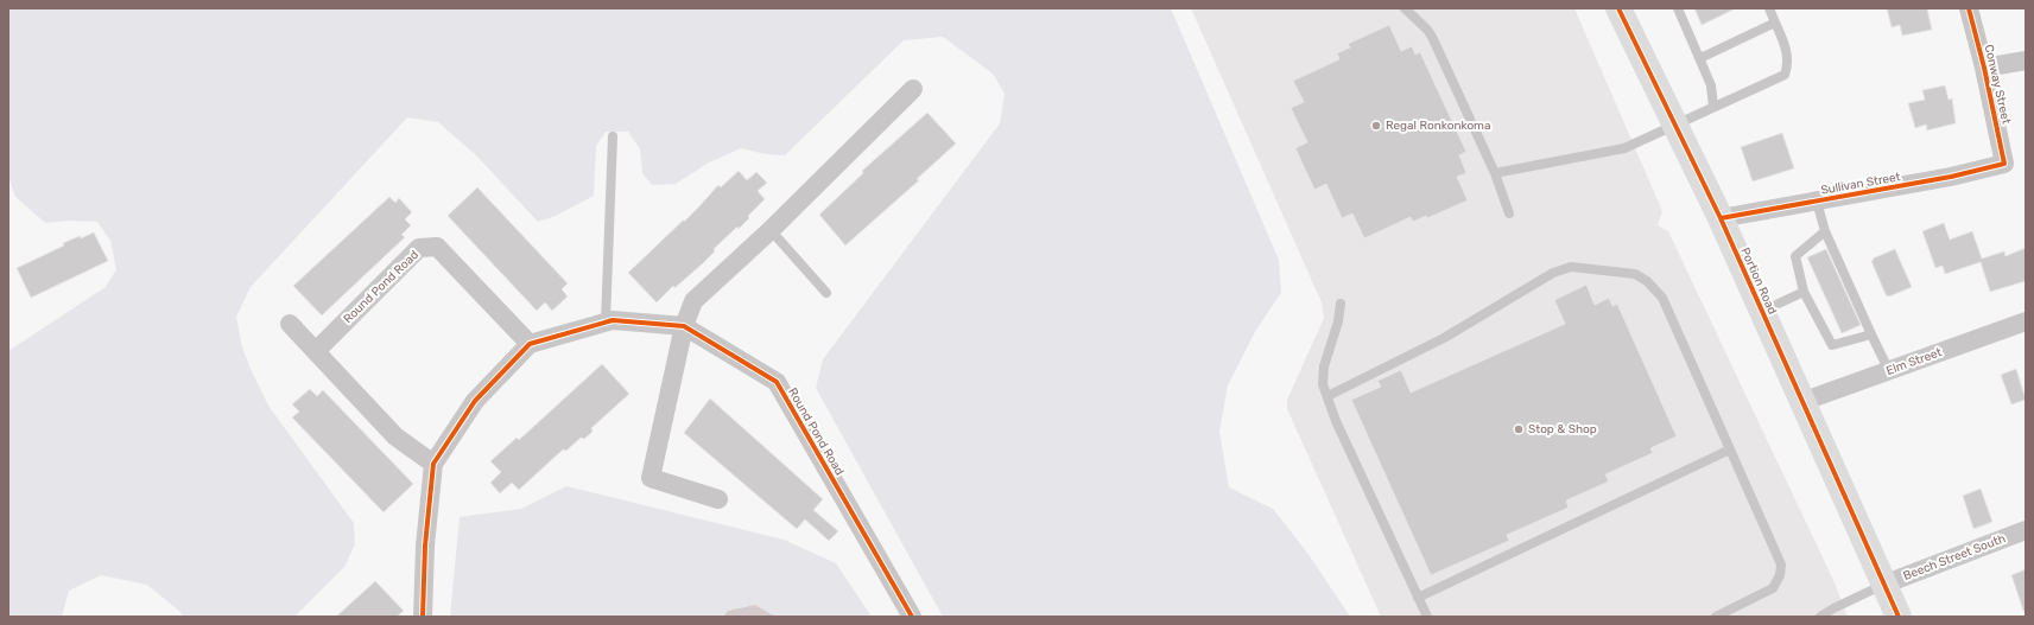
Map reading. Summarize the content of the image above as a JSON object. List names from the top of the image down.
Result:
{
  "streets": {
    "main road": ["Portion Road"],
    "street": [
      "Conway Street",
      "Sullivan Street",
      "Round Pond Road",
      "Elm Street",
      "Beech Street South"
    ]
  },
  "crossings": [
    ["Conway Street", "Sullivan Street"],
    ["Sullivan Street", "Portion Road"],
    ["Portion Road", "Elm Street"],
    ["Portion Road", "Beech Street South"]
  ],
  "places": ["Regal Ronkonkoma", "Stop & Shop"]
}
